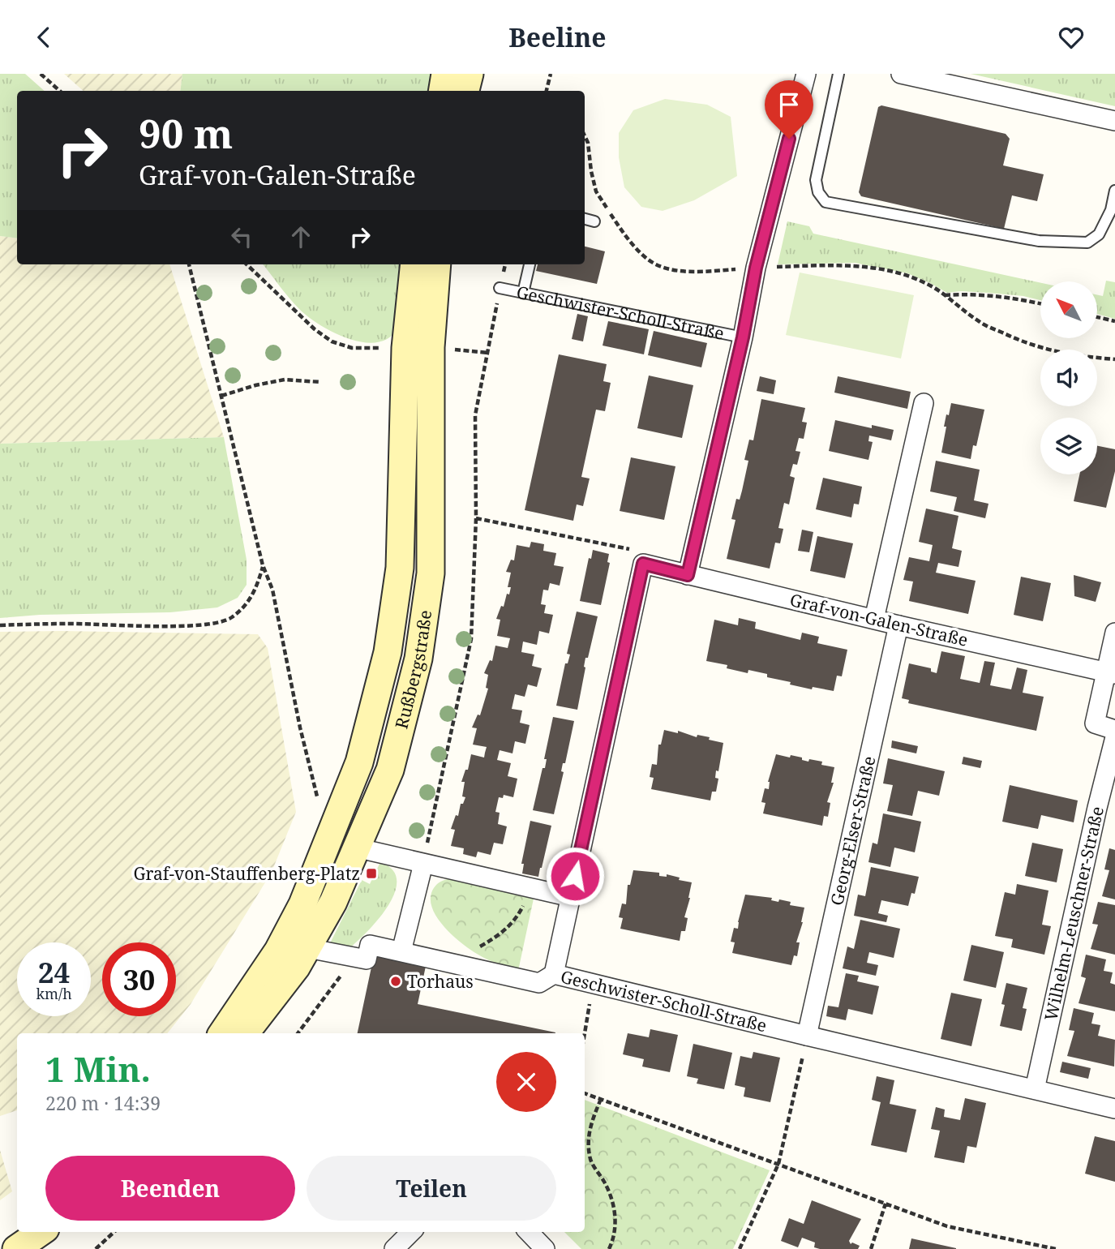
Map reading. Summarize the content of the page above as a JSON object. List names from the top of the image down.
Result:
{
  "streets": {
    "street": [
      "Geschwister-Scholl-Straße",
      "Graf-von-Galen-Straße",
      "Rußbergstraße",
      "Georg-Elser-Straße",
      "Wilhelm-Leuschner-Straße"
    ]
  },
  "crossings": [
    ["Geschwister-Scholl-Straße", "Graf-von-Galen-Straße"],
    ["Geschwister-Scholl-Straße", "Georg-Elser-Straße"],
    ["Geschwister-Scholl-Straße", "Wilhelm-Leuschner-Straße"],
    ["Graf-von-Galen-Straße", "Georg-Elser-Straße"]
  ],
  "places": {
    "transit": ["Graf-von-Stauffenberg-Platz"],
    "other": ["Torhaus"]
  },
  "north": "top left",
  "page": {
    "header": "Beeline",
    "turn": ["90 m", "Graf-von-Galen-Straße"],
    "speed": "24 km/h",
    "limit": "30",
    "heading": ["1 Min.", "220 m · 14:39"],
    "buttons": ["Beenden", "Teilen"]
  }
}
